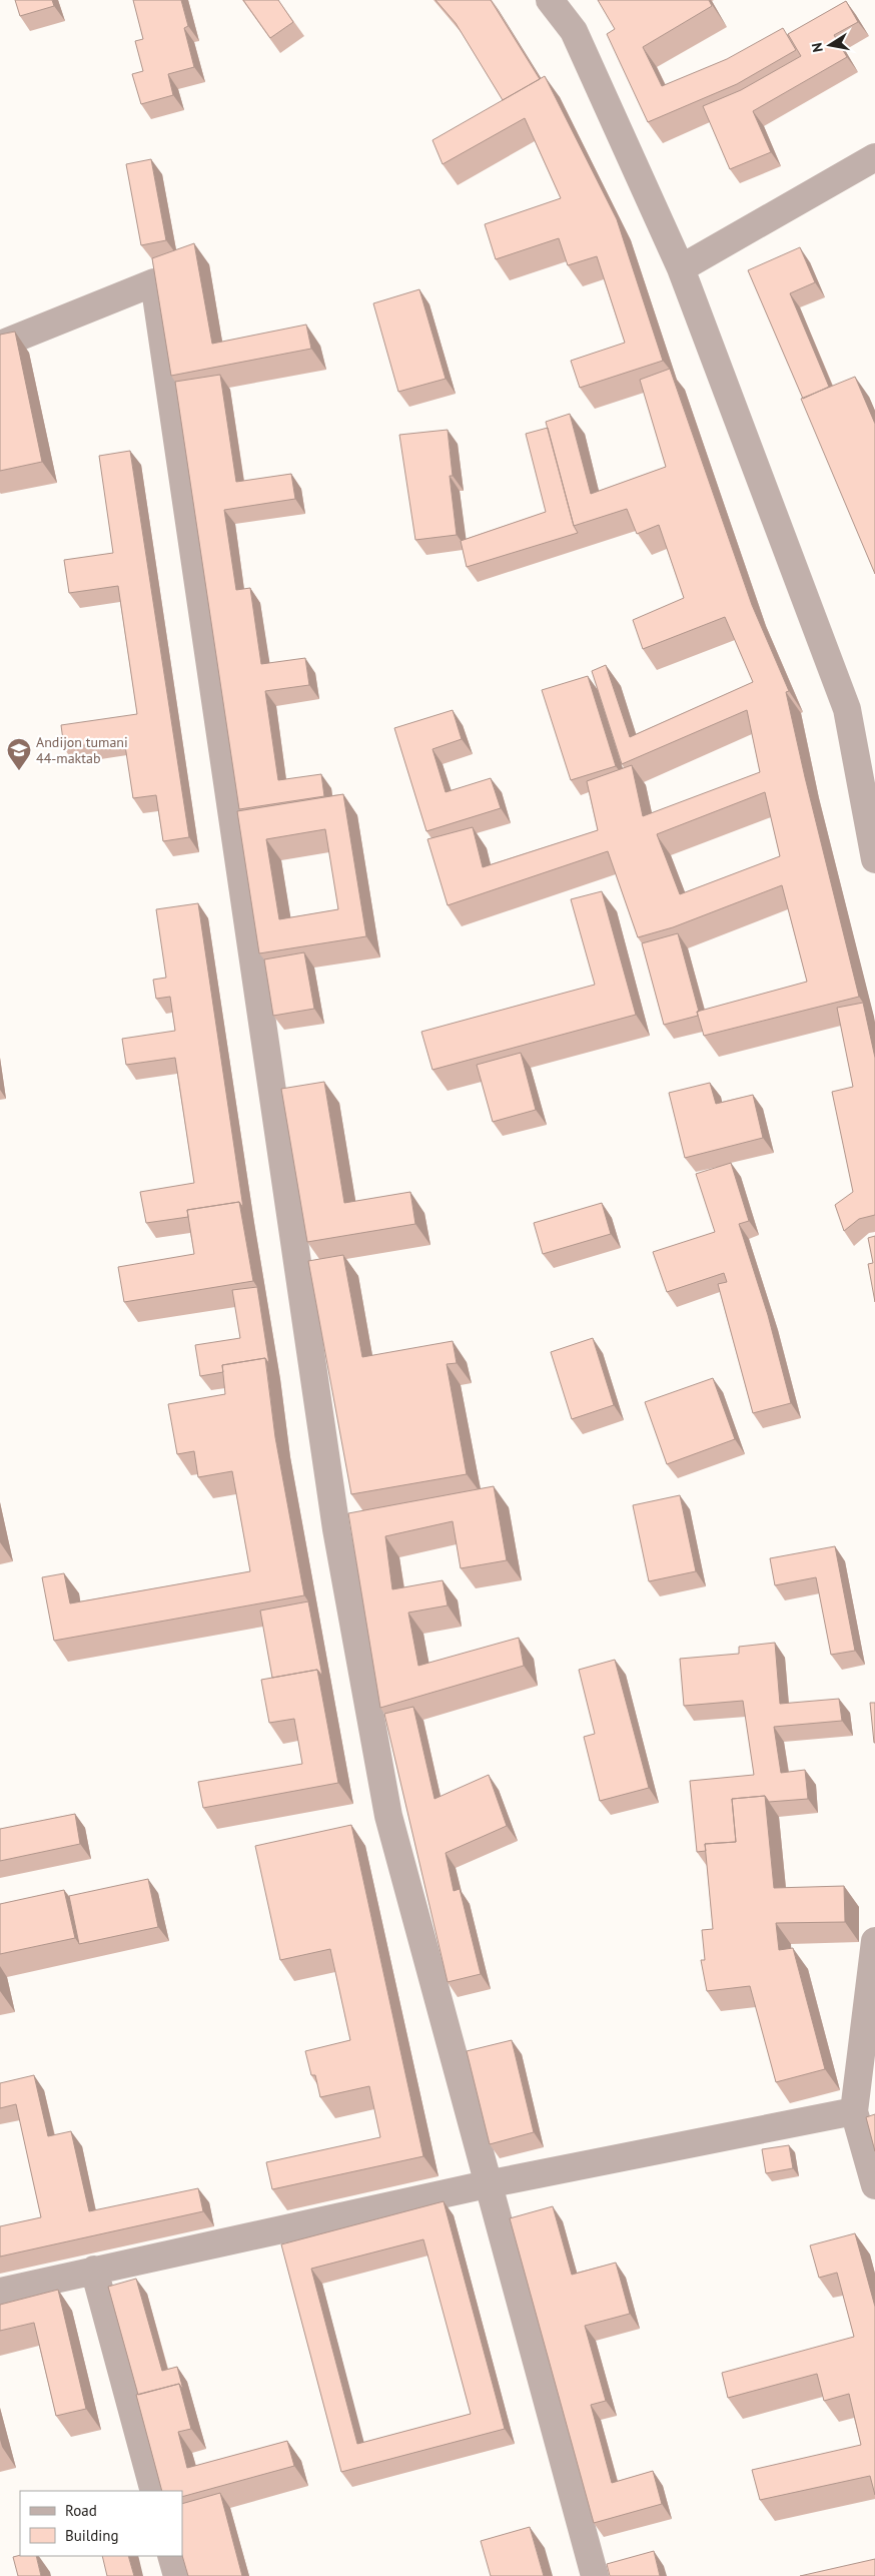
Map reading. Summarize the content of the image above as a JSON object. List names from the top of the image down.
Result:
{
  "places": {
    "school or university": ["Andijon tumani 44-maktab"]
  },
  "legend": ["Road", "Building"],
  "north": "left"
}
